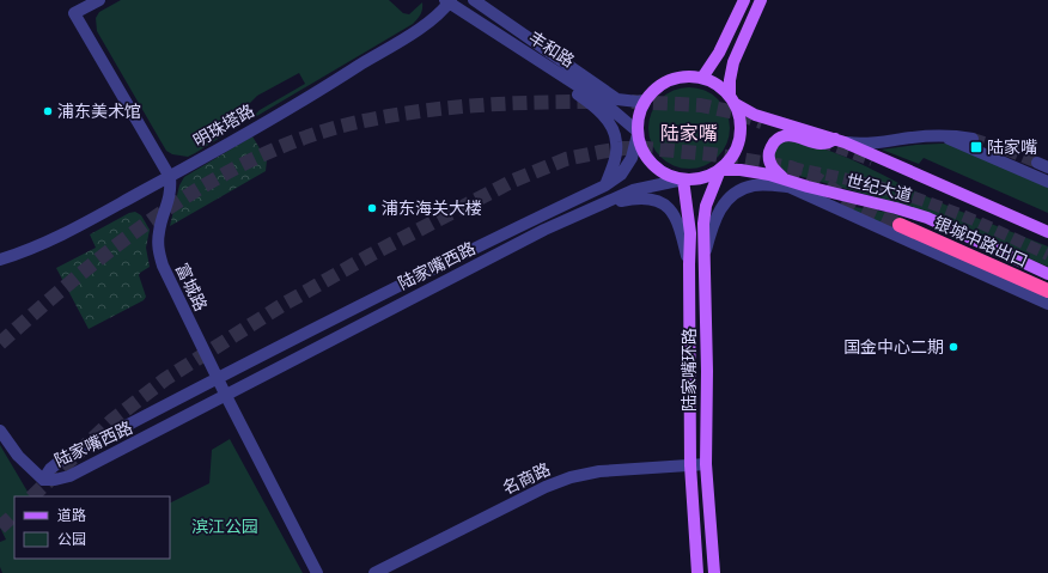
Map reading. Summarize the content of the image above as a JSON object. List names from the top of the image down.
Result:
{
  "streets": {
    "highway": ["银城中路出口"],
    "main road": ["世纪大道", "陆家嘴环路"],
    "street": [
      "丰和路",
      "明珠塔路",
      "陆家嘴西路",
      "富城路",
      "名商路"
    ]
  },
  "crossings": [
    ["丰和路", "明珠塔路"],
    ["丰和路", "世纪大道"],
    ["丰和路", "陆家嘴西路"],
    ["丰和路", "陆家嘴环路"],
    ["明珠塔路", "富城路"],
    ["世纪大道", "陆家嘴西路"],
    ["世纪大道", "陆家嘴环路"],
    ["陆家嘴西路", "富城路"],
    ["陆家嘴西路", "陆家嘴环路"],
    ["陆家嘴环路", "名商路"]
  ],
  "districts": ["陆家嘴"],
  "parks": ["滨江公园"],
  "places": {
    "other": ["浦东美术馆", "浦东海关大楼", "国金中心二期"],
    "transit": ["陆家嘴"]
  },
  "legend": ["道路", "公园"]
}
